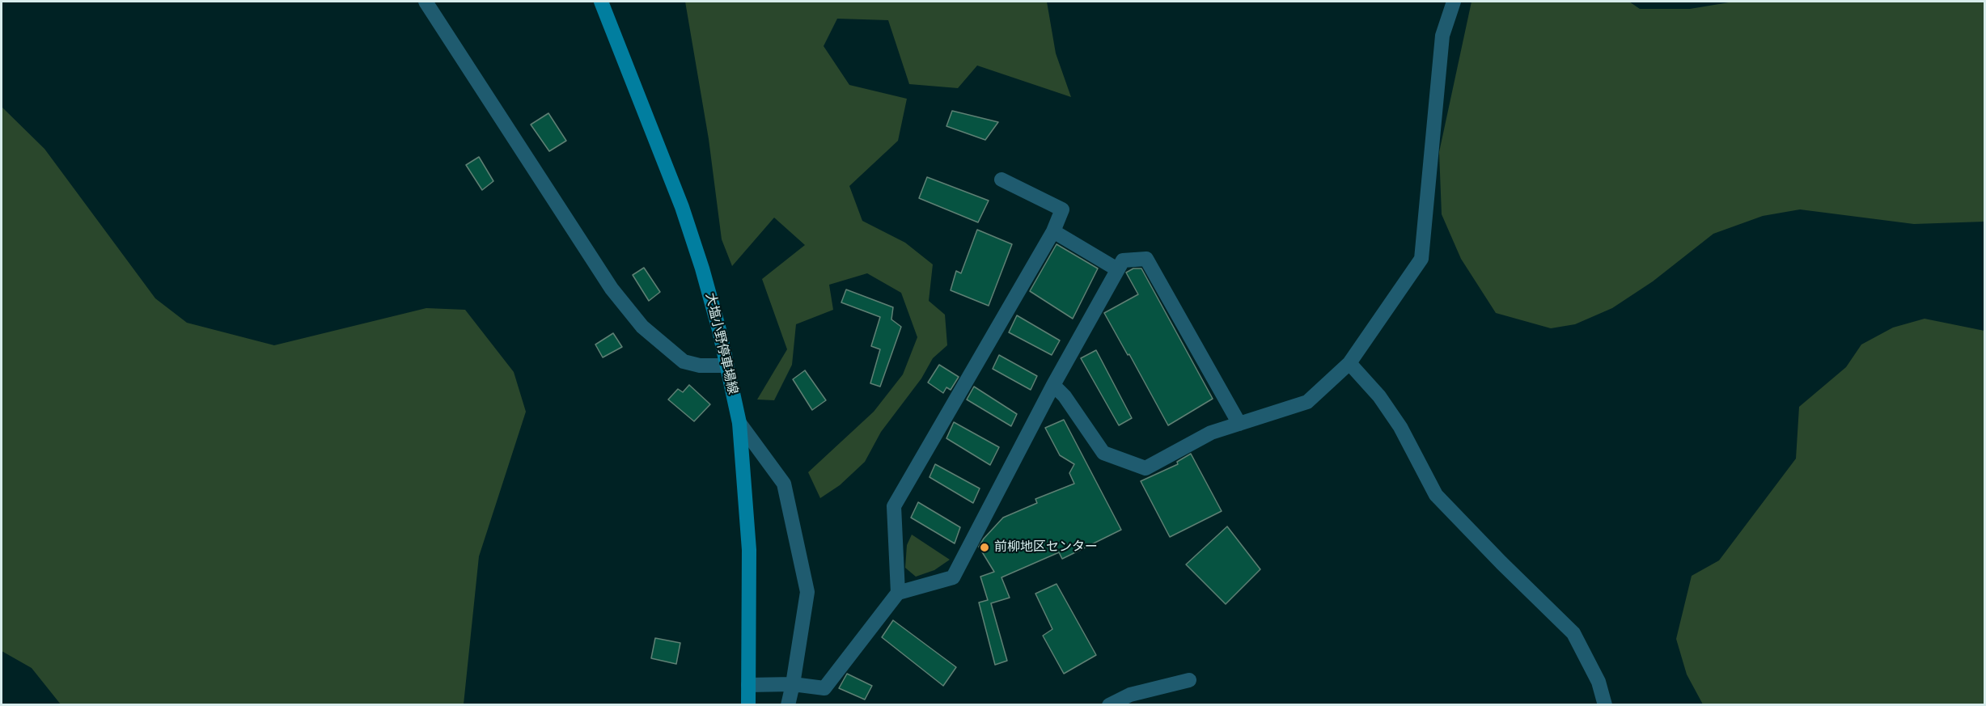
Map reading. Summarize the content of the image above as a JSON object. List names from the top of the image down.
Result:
{
  "streets": {
    "main road": ["大塩小野停車場線"]
  },
  "places": ["前柳地区センター"]
}
